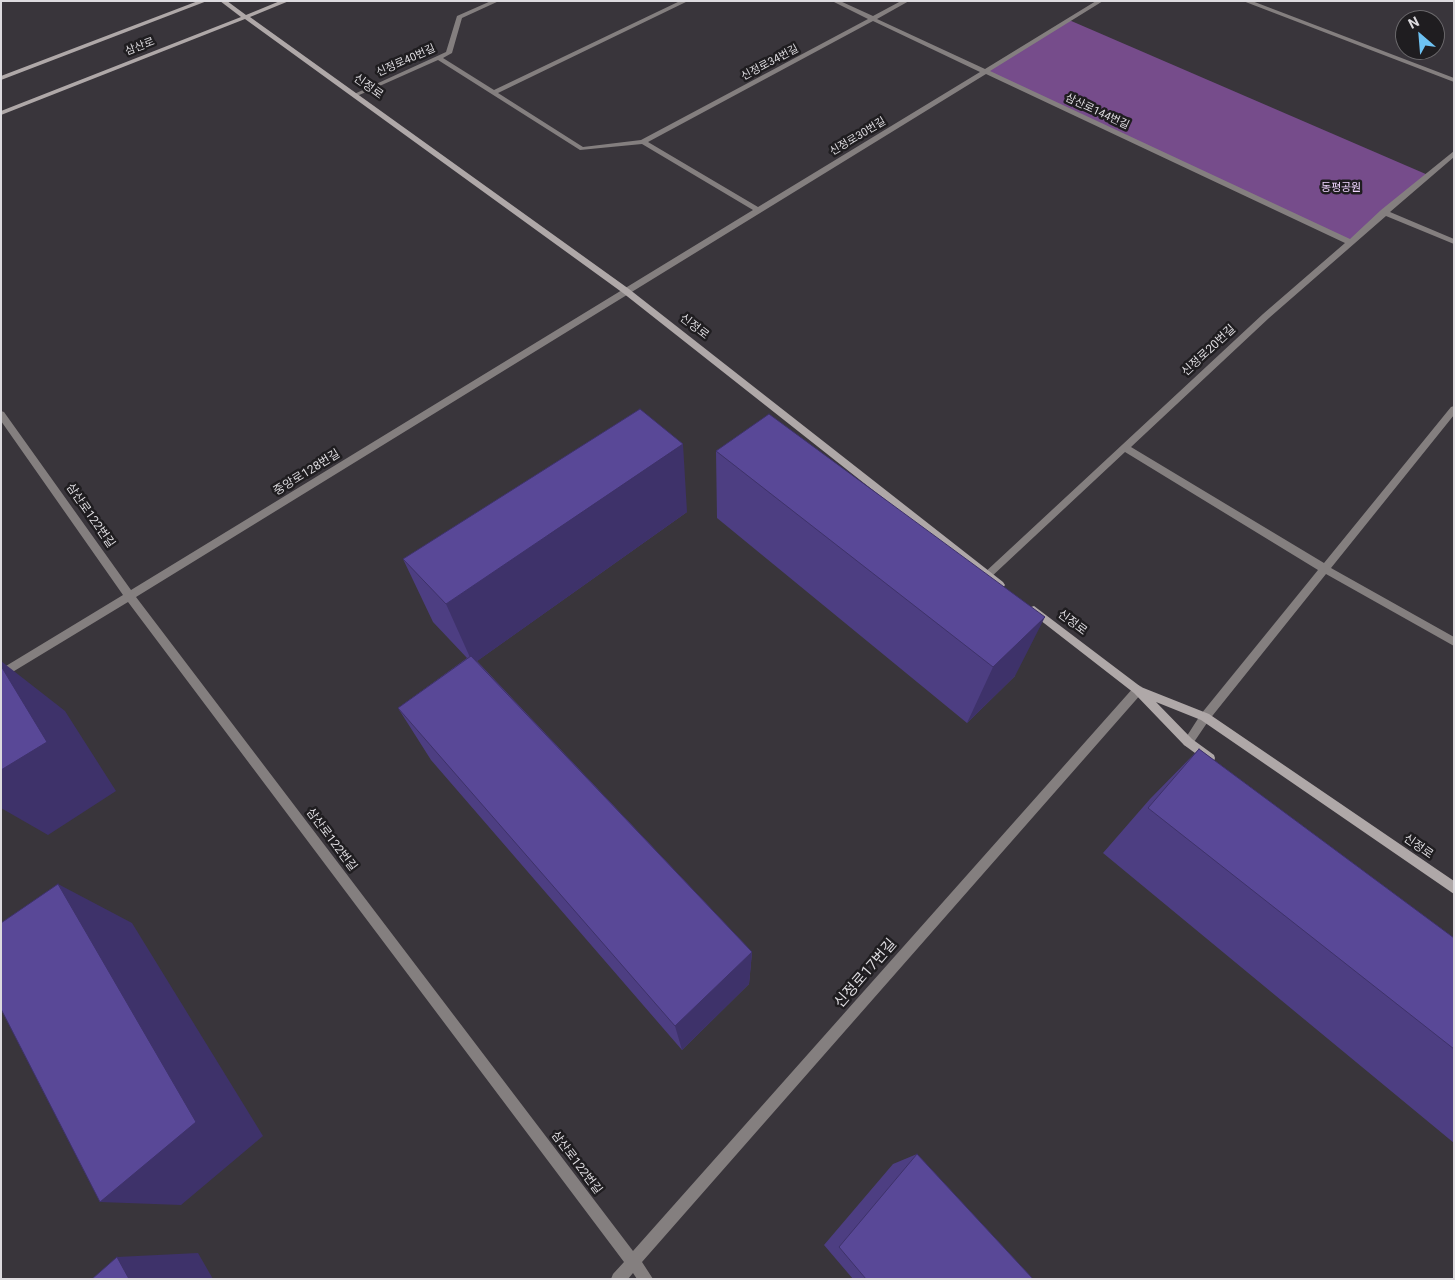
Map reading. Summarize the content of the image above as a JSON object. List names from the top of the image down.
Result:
{
  "streets": {
    "main road": ["삼산로", "신정로"],
    "street": [
      "신정로40번길",
      "신정로34번길",
      "삼산로144번길",
      "신정로30번길",
      "신정로20번길",
      "중앙로128번길",
      "삼산로122번길",
      "신정로17번길"
    ]
  },
  "crossings": [
    ["삼산로", "신정로"],
    ["신정로40번길", "신정로34번길"],
    ["신정로40번길", "신정로"],
    ["신정로34번길", "삼산로144번길"],
    ["신정로", "신정로30번길"],
    ["신정로", "신정로20번길"],
    ["신정로", "중앙로128번길"],
    ["신정로", "신정로17번길"],
    ["삼산로144번길", "신정로30번길"],
    ["삼산로144번길", "신정로20번길"],
    ["신정로30번길", "중앙로128번길"],
    ["중앙로128번길", "삼산로122번길"],
    ["삼산로122번길", "신정로17번길"]
  ],
  "parks": ["동평공원"],
  "north": "top left"
}
